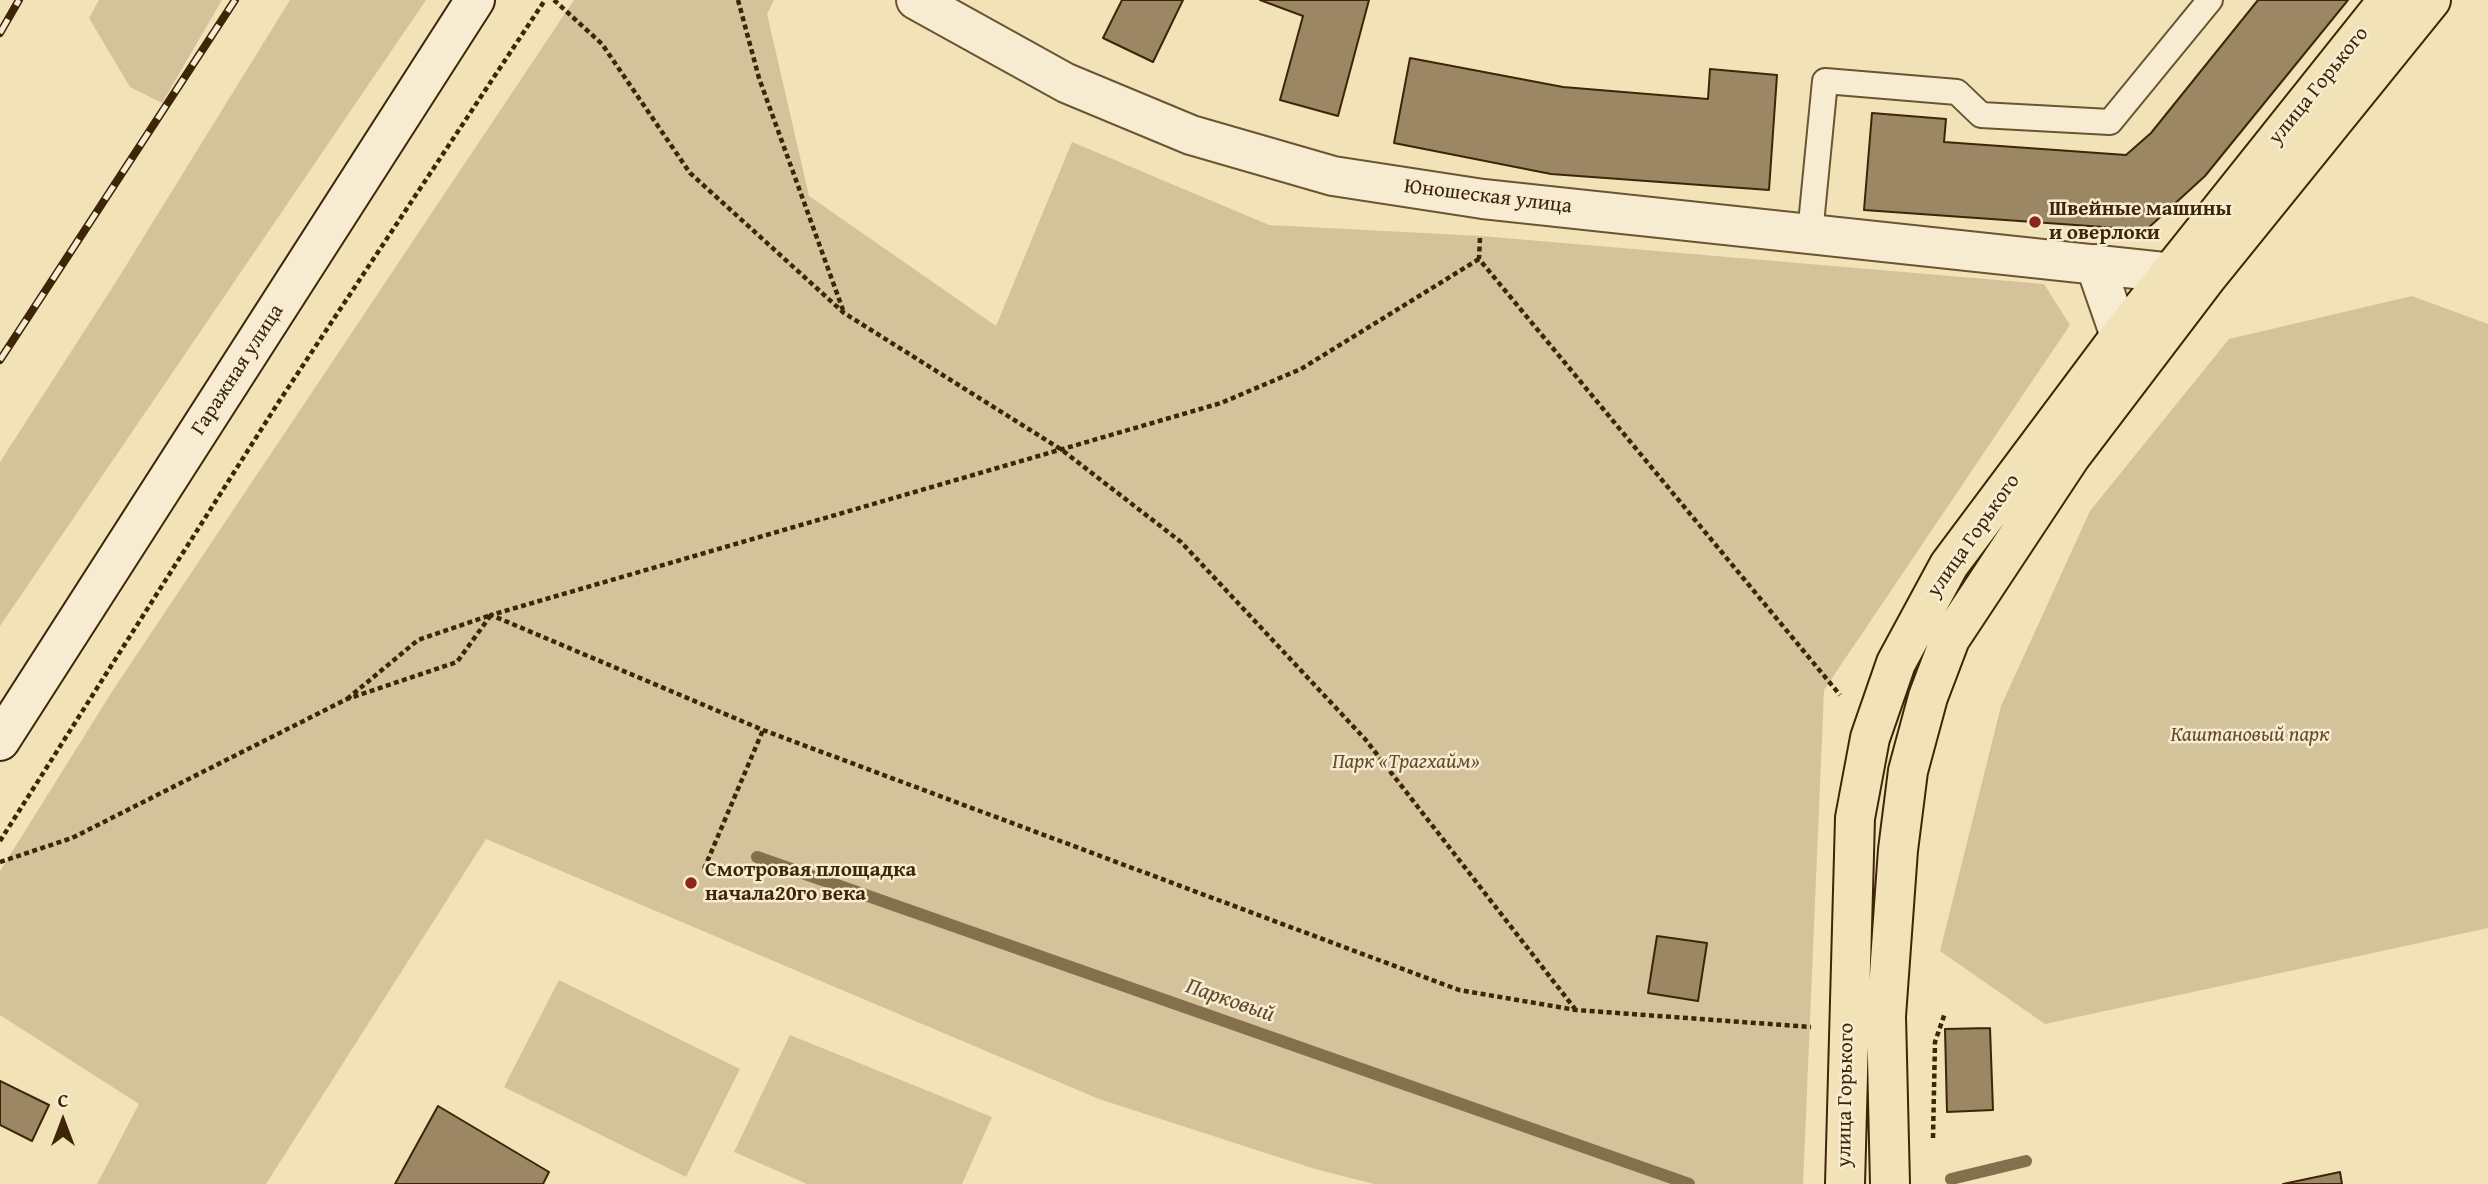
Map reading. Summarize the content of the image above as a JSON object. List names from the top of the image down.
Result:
{
  "streets": {
    "main road": ["улица Горького"],
    "street": ["Юношеская улица", "Гаражная улица"]
  },
  "crossings": [
    ["улица Горького", "Юношеская улица"]
  ],
  "water": ["Парковый"],
  "parks": ["Каштановый парк", "Парк «Трагхайм»"],
  "places": ["Швейные машины и оверлоки", "Смотровая площадка начала20го века"],
  "north": "top"
}
